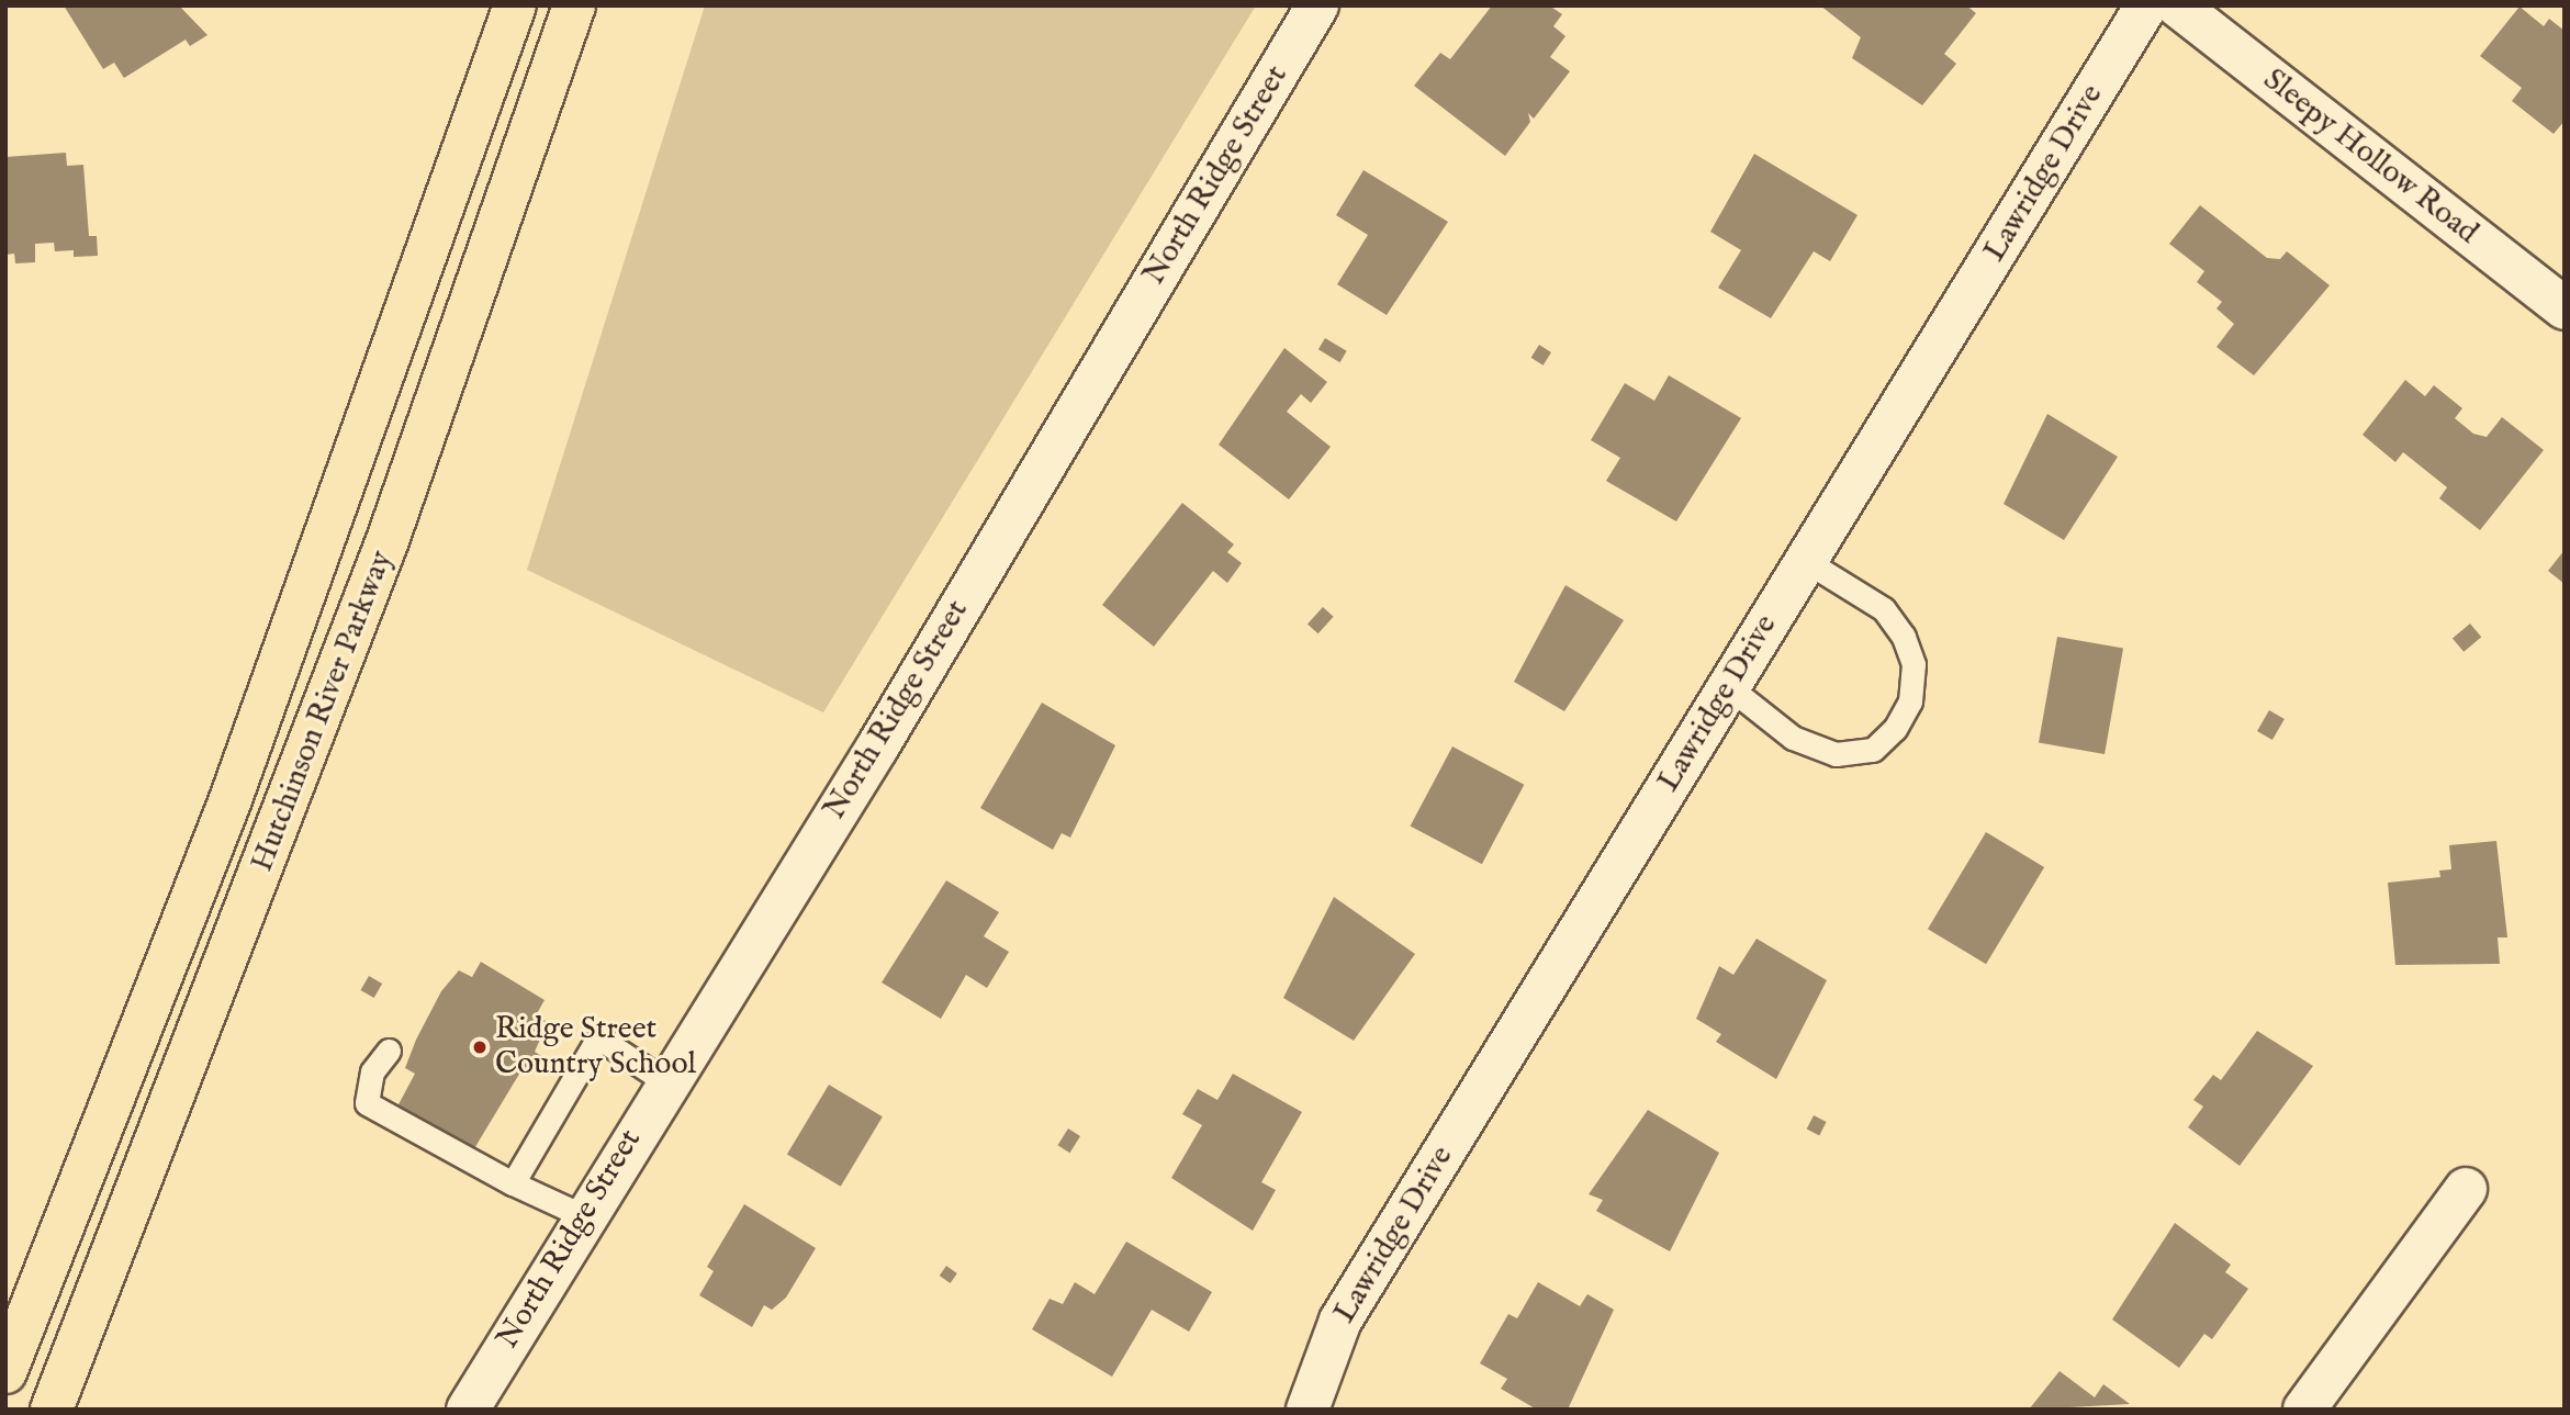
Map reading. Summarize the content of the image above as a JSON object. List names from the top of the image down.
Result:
{
  "streets": {
    "highway": ["Hutchinson River Parkway"],
    "street": ["Sleepy Hollow Road", "Lawridge Drive", "North Ridge Street"]
  },
  "places": ["Ridge Street Country School"]
}
